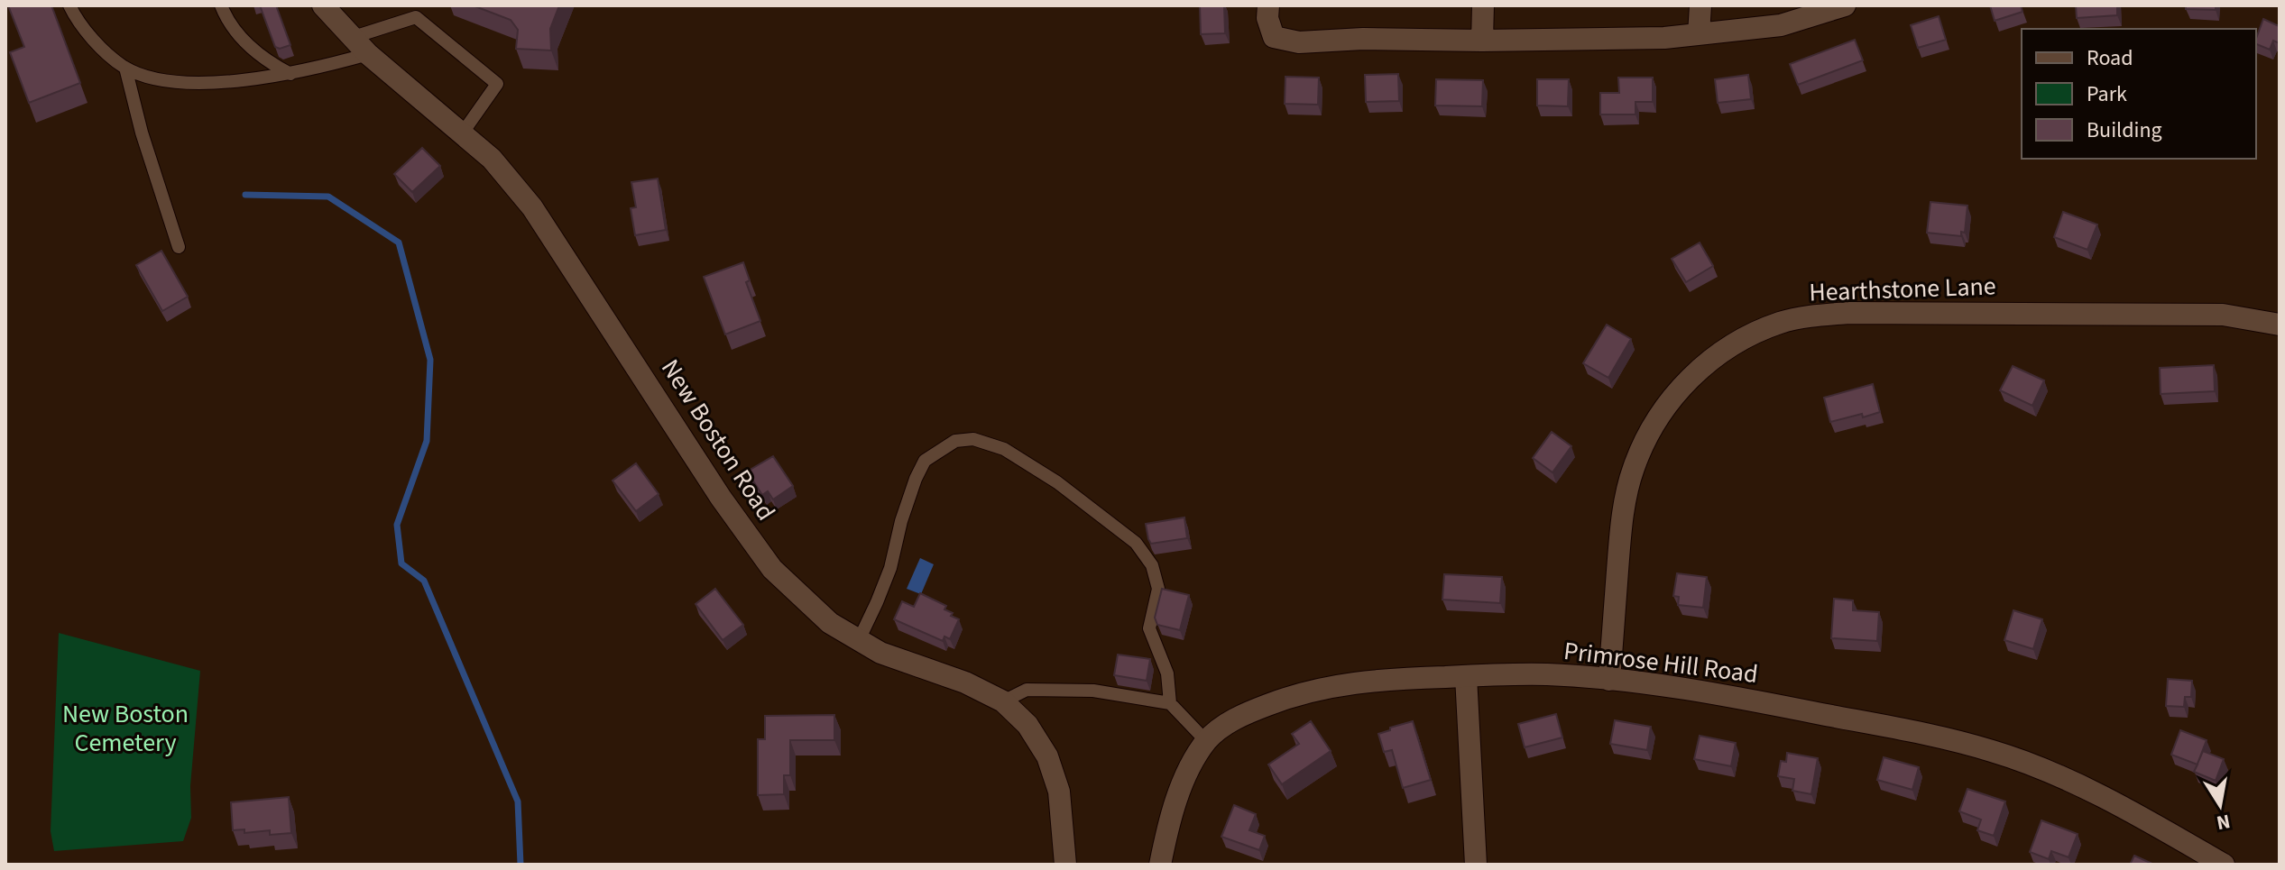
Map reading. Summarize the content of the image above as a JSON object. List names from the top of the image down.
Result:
{
  "streets": {
    "street": ["Hearthstone Lane", "New Boston Road", "Primrose Hill Road"]
  },
  "crossings": [
    ["Hearthstone Lane", "Primrose Hill Road"]
  ],
  "parks": ["New Boston Cemetery"],
  "legend": ["Road", "Park", "Building"],
  "north": "bottom"
}
